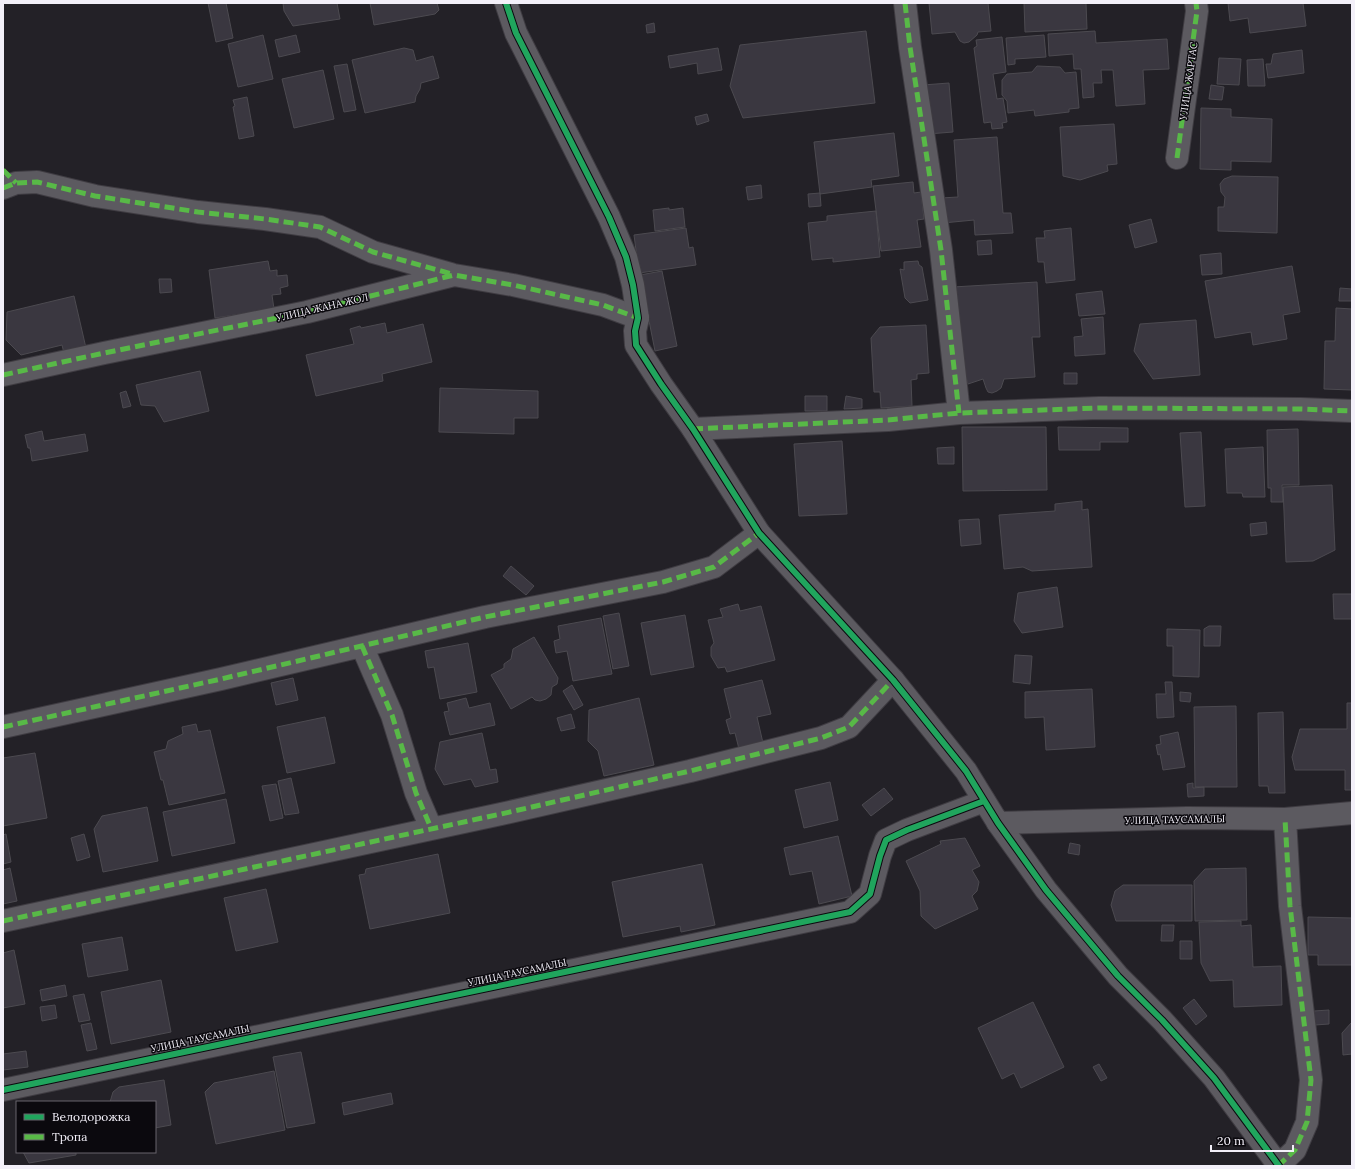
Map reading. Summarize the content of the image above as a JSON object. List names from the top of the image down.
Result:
{
  "streets": {
    "street": ["УЛИЦА ЖАРТАС", "УЛИЦА ЖАНА ЖОЛ", "УЛИЦА ТАУСАМАЛЫ"]
  },
  "legend": ["Велодорожка", "Тропа"],
  "scale_bar": "20 m"
}
